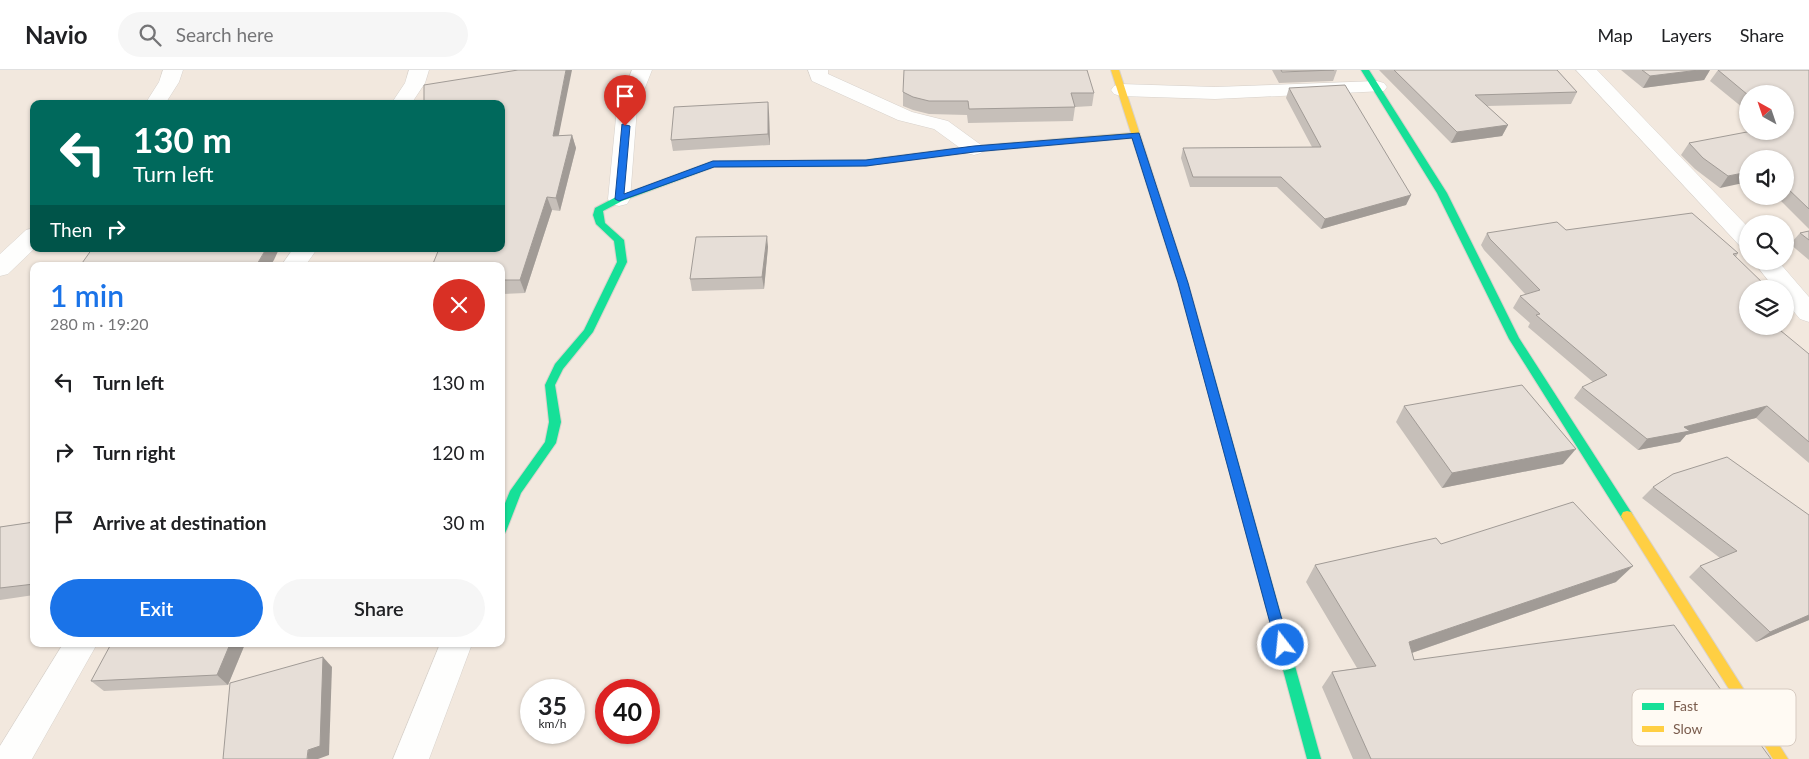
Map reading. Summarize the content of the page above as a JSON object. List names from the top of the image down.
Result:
{
  "legend": ["Fast", "Slow"],
  "north": "top left",
  "page": {
    "header": "Navio",
    "search": "Search here",
    "nav": ["Map", "Layers", "Share"],
    "turn": ["130 m", "Turn left"],
    "then": "Then",
    "heading": ["1 min", "280 m · 19:20"],
    "list": [
      {
        "name": "Turn left",
        "value": "130 m"
      },
      {
        "name": "Turn right",
        "value": "120 m"
      },
      {
        "name": "Arrive at destination",
        "value": "30 m"
      }
    ],
    "buttons": ["Exit", "Share"],
    "speed": "35 km/h",
    "limit": "40"
  }
}
